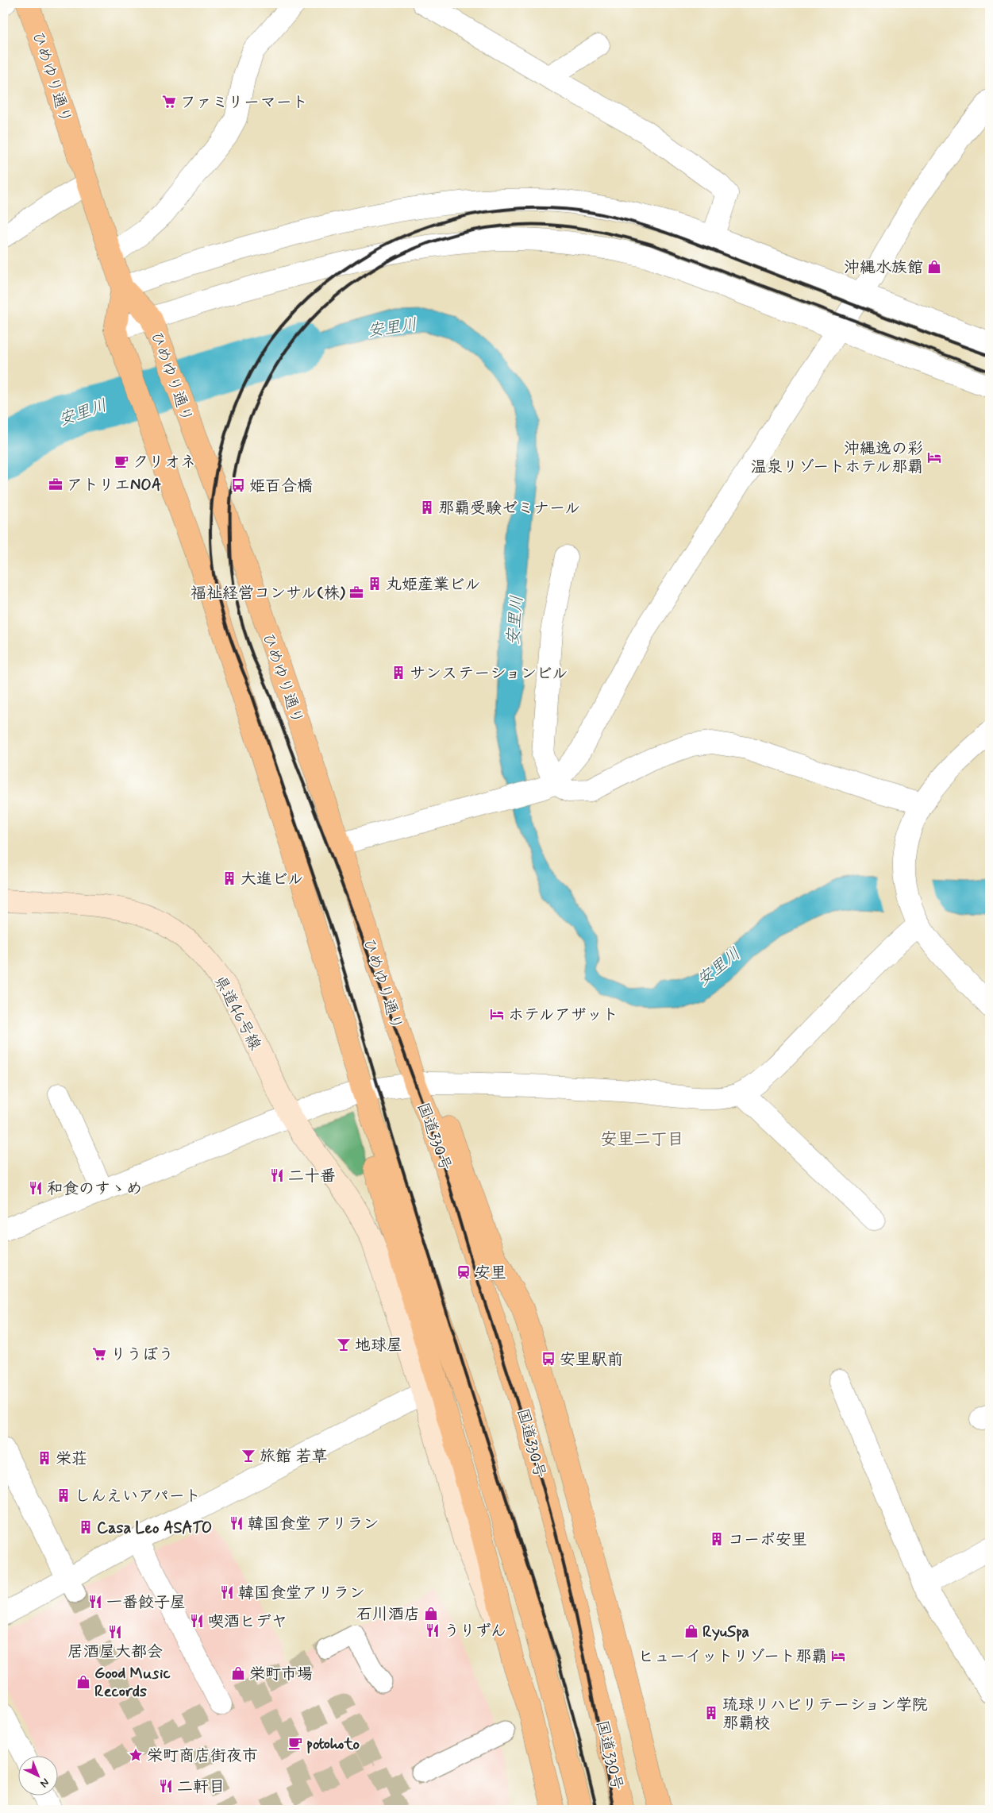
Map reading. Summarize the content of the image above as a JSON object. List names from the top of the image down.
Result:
{
  "streets": {
    "highway": ["ひめゆり通り", "国道330号"],
    "main road": ["県道46号線"]
  },
  "crossings": [
    ["ひめゆり通り", "国道330号"]
  ],
  "districts": ["安里二丁目"],
  "water": ["安里川"],
  "places": {
    "supermarket": ["ファミリーマート", "りうぼう"],
    "shop": [
      "沖縄水族館",
      "石川酒店",
      "RyuSpa",
      "栄町市場",
      "Good Music Records"
    ],
    "hotel": ["沖縄逸の彩 温泉リゾートホテル那覇", "ホテルアザット", "ヒューイットリゾート那覇"],
    "cafe": ["クリオネ", "potohoto"],
    "office": ["アトリエNOA", "福祉経営コンサル(株)"],
    "bus stop": ["姫百合橋", "安里駅前"],
    "building": [
      "那覇受験ゼミナール",
      "丸姫産業ビル",
      "サンステーションビル",
      "大進ビル",
      "栄荘",
      "しんえいアパート",
      "Casa Leo ASATO",
      "コーポ安里",
      "琉球リハビリテーション学院 那覇校"
    ],
    "restaurant": [
      "二十番",
      "和食のすゝめ",
      "韓国食堂 アリラン",
      "韓国食堂アリラン",
      "一番餃子屋",
      "喫酒ヒデヤ",
      "うりずん",
      "居酒屋大都会",
      "二軒目"
    ],
    "station": ["安里"],
    "bar": ["地球屋", "旅館 若草"],
    "place": ["栄町商店街夜市"]
  },
  "north": "bottom right"
}
